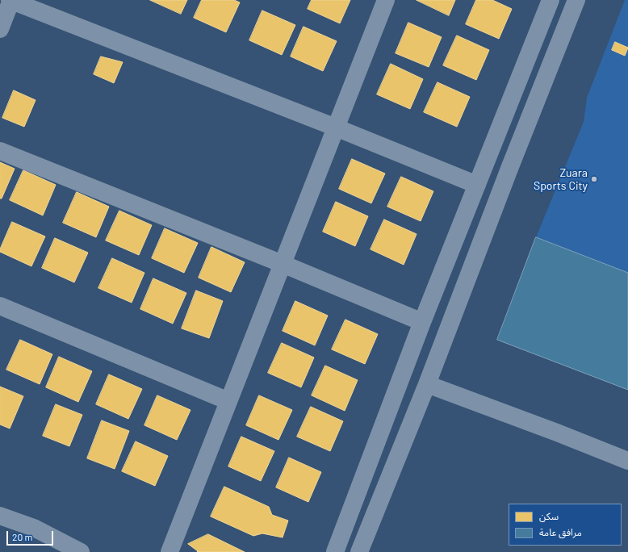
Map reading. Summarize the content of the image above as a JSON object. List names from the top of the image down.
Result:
{
  "places": ["Zuara Sports City"],
  "legend": ["سكن", "مرافق عامة"],
  "scale_bar": "20 m"
}
